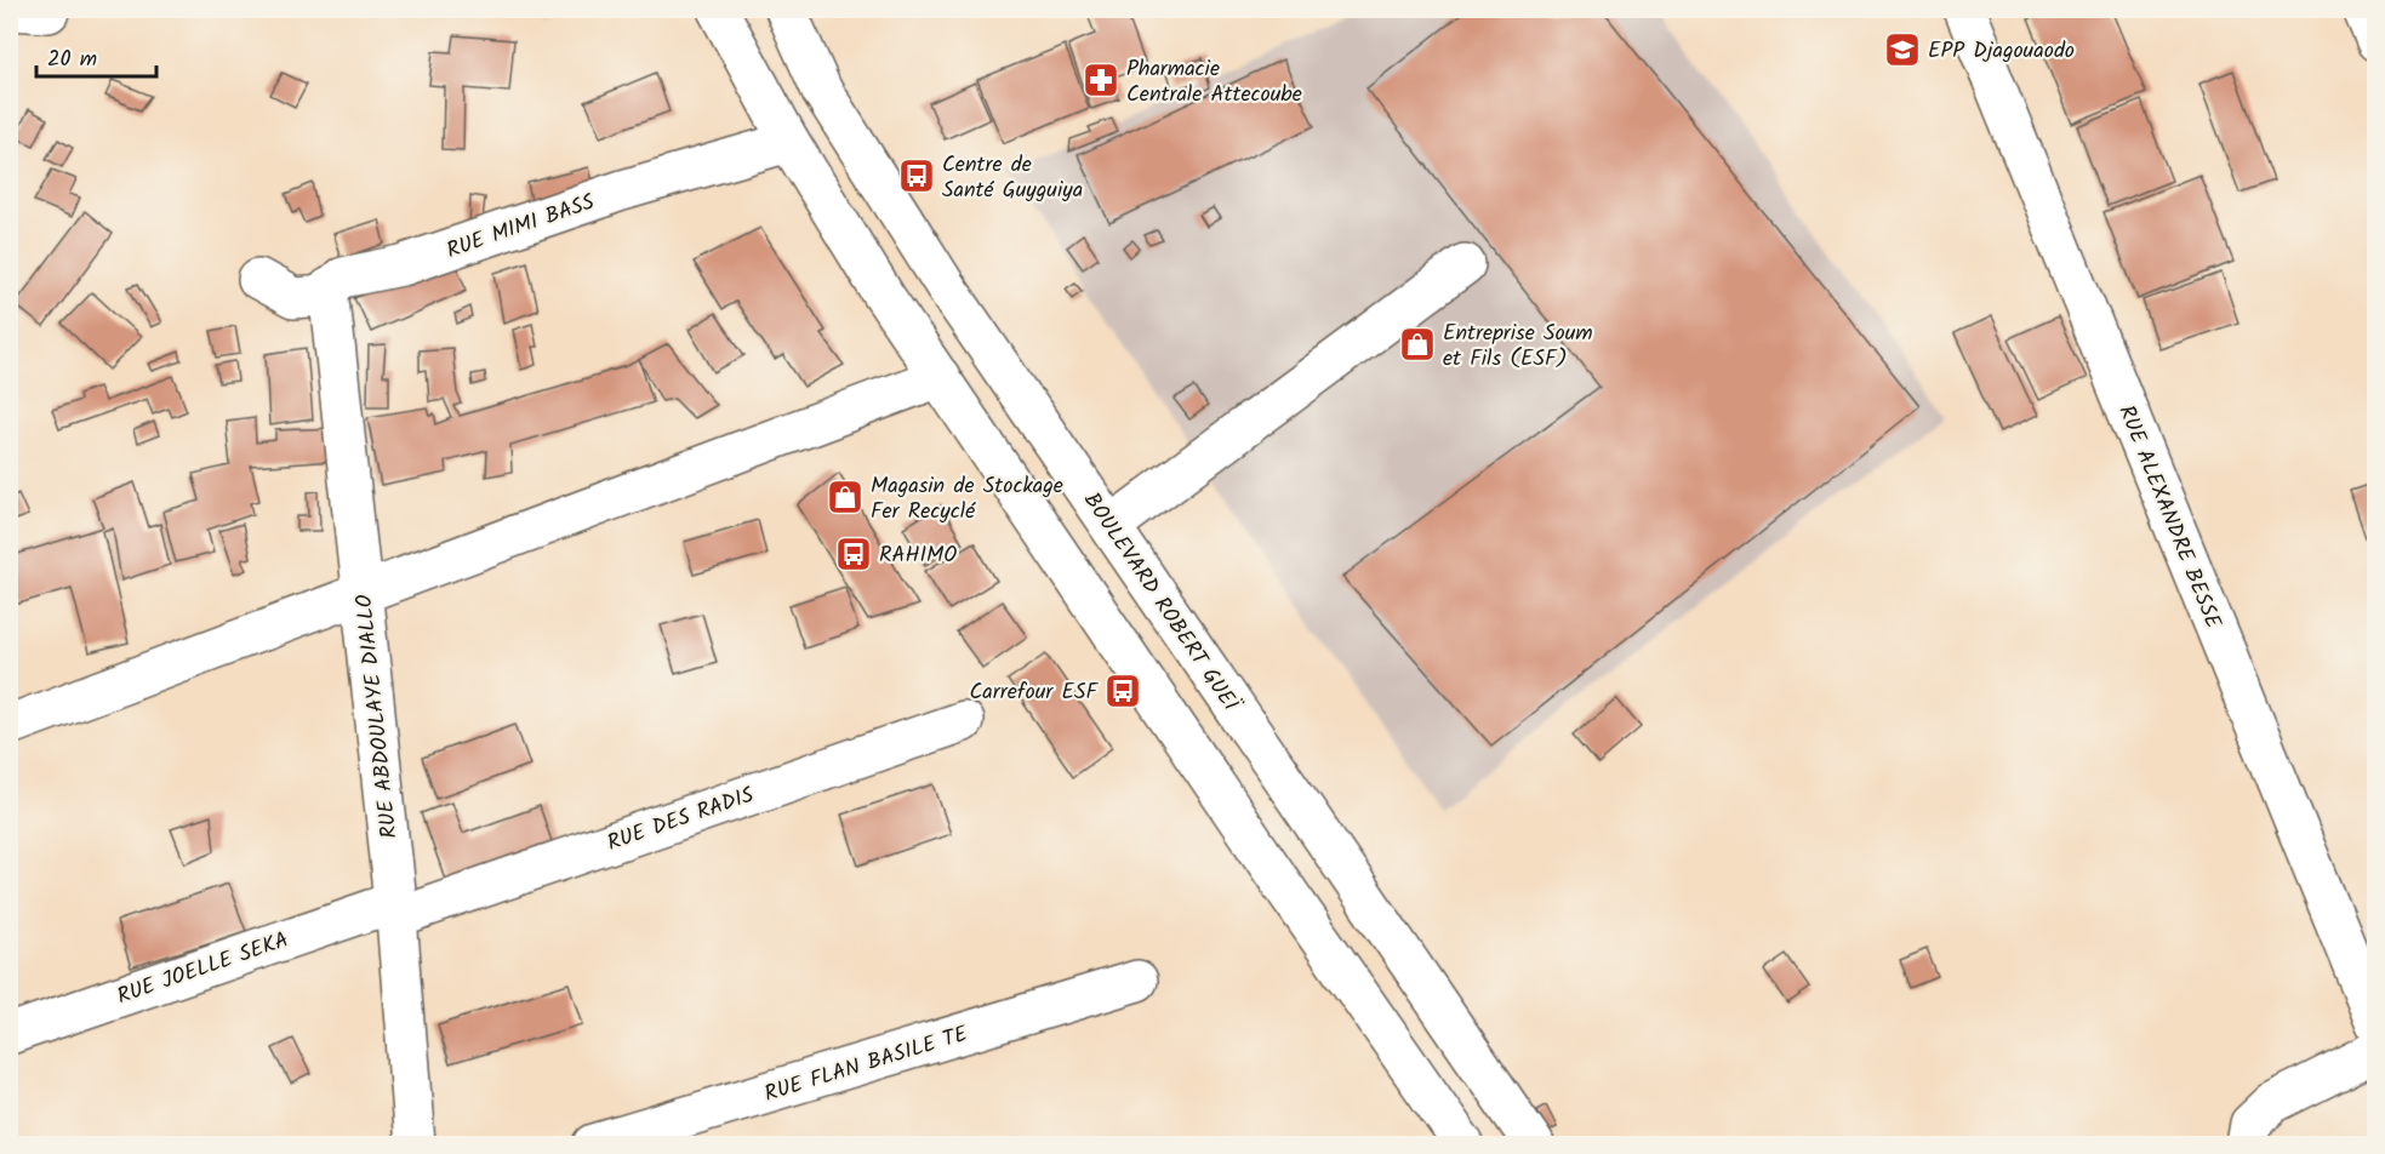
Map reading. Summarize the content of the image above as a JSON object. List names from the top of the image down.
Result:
{
  "streets": {
    "street": [
      "RUE MIMI BASS",
      "RUE ALEXANDRE BESSE",
      "BOULEVARD ROBERT GUEÏ",
      "RUE ABDOULAYE DIALLO",
      "RUE DES RADIS",
      "RUE JOELLE SEKA",
      "RUE FLAN BASILE TE"
    ]
  },
  "crossings": [
    ["RUE MIMI BASS", "RUE ABDOULAYE DIALLO"],
    ["RUE ABDOULAYE DIALLO", "RUE DES RADIS"],
    ["RUE ABDOULAYE DIALLO", "RUE JOELLE SEKA"],
    ["RUE DES RADIS", "RUE JOELLE SEKA"]
  ],
  "places": {
    "school or university": ["EPP Djagouaodo"],
    "pharmacy": ["Pharmacie Centrale Attecoube"],
    "bus stop": ["Centre de Santé Guyguiya", "RAHIMO", "Carrefour ESF"],
    "shop": ["Entreprise Soum et Fils (ESF)", "Magasin de Stockage Fer Recyclé"]
  },
  "scale_bar": "20 m"
}
